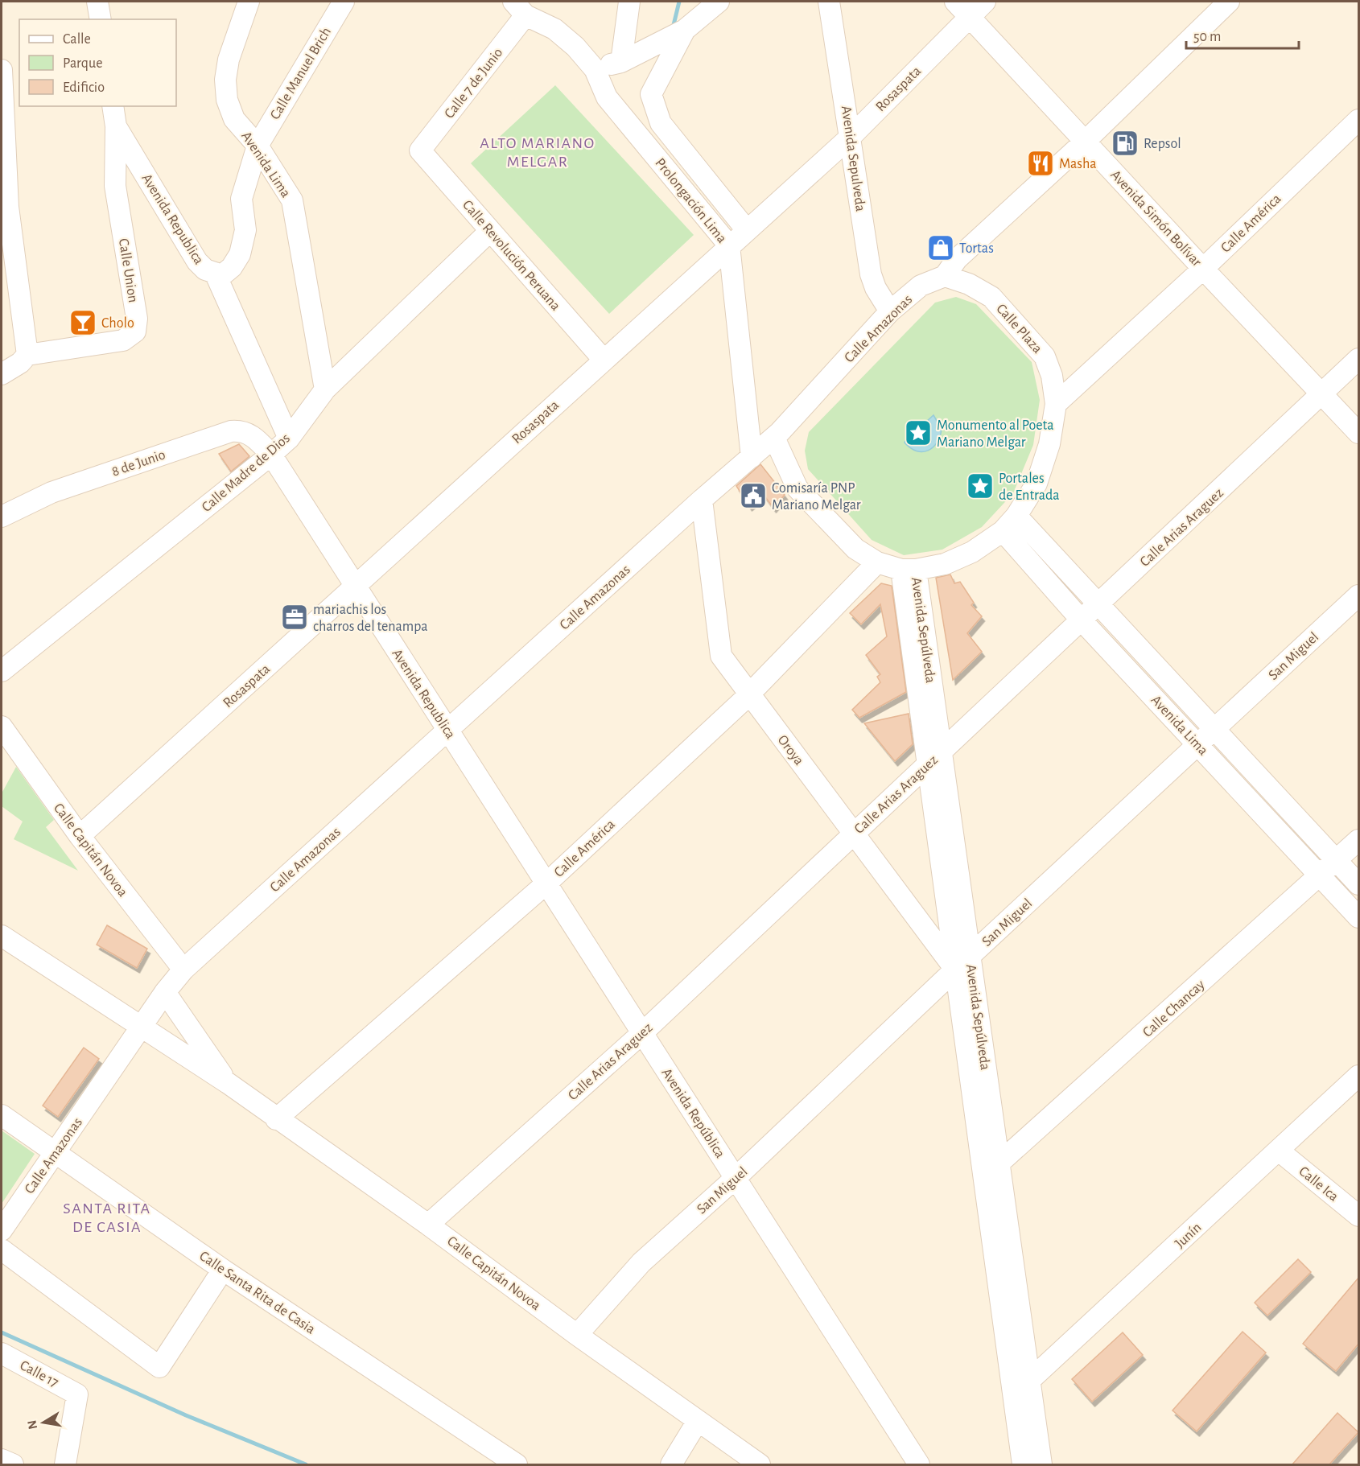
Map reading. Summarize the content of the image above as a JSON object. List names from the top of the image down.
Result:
{
  "streets": {
    "street": [
      "Calle Manuel Brich",
      "Calle 7 de Junio",
      "Rosaspata",
      "Avenida Sepulveda",
      "Avenida Lima",
      "Prolongación Lima",
      "Avenida Simón Bolívar",
      "Avenida Republica",
      "Calle América",
      "Calle Revolución Peruana",
      "Calle Union",
      "Calle Amazonas",
      "Calle Plaza",
      "8 de Junio",
      "Calle Madre de Dios",
      "Calle Arias Araguez",
      "Avenida Sepúlveda",
      "San Miguel",
      "Oroya",
      "Calle Capitán Novoa",
      "Calle Chancay",
      "Avenida República",
      "Calle Ica",
      "Junín",
      "Calle Santa Rita de Casia",
      "Calle 17"
    ]
  },
  "crossings": [
    ["Calle Manuel Brich", "Avenida Lima"],
    ["Calle Manuel Brich", "Avenida Republica"],
    ["Calle 7 de Junio", "Prolongación Lima"],
    ["Calle 7 de Junio", "Calle Revolución Peruana"],
    ["Rosaspata", "Avenida Sepulveda"],
    ["Rosaspata", "Prolongación Lima"],
    ["Rosaspata", "Avenida Simón Bolívar"],
    ["Rosaspata", "Avenida Republica"],
    ["Rosaspata", "Calle Revolución Peruana"],
    ["Rosaspata", "Calle Capitán Novoa"],
    ["Avenida Sepulveda", "Calle Amazonas"],
    ["Avenida Lima", "Avenida Republica"],
    ["Avenida Lima", "Calle Plaza"],
    ["Avenida Lima", "Calle Madre de Dios"],
    ["Avenida Lima", "Calle Arias Araguez"],
    ["Avenida Lima", "San Miguel"],
    ["Avenida Lima", "Calle Chancay"],
    ["Prolongación Lima", "Calle Amazonas"],
    ["Avenida Simón Bolívar", "Calle América"],
    ["Avenida Simón Bolívar", "Calle Amazonas"],
    ["Avenida Simón Bolívar", "Calle Arias Araguez"],
    ["Avenida Republica", "Calle América"],
    ["Avenida Republica", "Calle Union"],
    ["Avenida Republica", "Calle Amazonas"],
    ["Avenida Republica", "8 de Junio"],
    ["Avenida Republica", "Calle Madre de Dios"],
    ["Avenida Republica", "Avenida República"],
    ["Calle América", "Calle Plaza"],
    ["Calle América", "Oroya"],
    ["Calle América", "Calle Capitán Novoa"],
    ["Calle América", "Avenida República"],
    ["Calle Revolución Peruana", "Calle Madre de Dios"],
    ["Calle Amazonas", "Calle Plaza"],
    ["Calle Amazonas", "Oroya"],
    ["Calle Amazonas", "Calle Capitán Novoa"],
    ["Calle Amazonas", "Calle Santa Rita de Casia"],
    ["Calle Plaza", "Avenida Sepúlveda"],
    ["8 de Junio", "Calle Madre de Dios"],
    ["Calle Arias Araguez", "Avenida Sepúlveda"],
    ["Calle Arias Araguez", "Oroya"],
    ["Calle Arias Araguez", "Calle Capitán Novoa"],
    ["Calle Arias Araguez", "Avenida República"],
    ["Avenida Sepúlveda", "San Miguel"],
    ["Avenida Sepúlveda", "Oroya"],
    ["Avenida Sepúlveda", "Calle Chancay"],
    ["Avenida Sepúlveda", "Junín"],
    ["San Miguel", "Oroya"],
    ["San Miguel", "Calle Capitán Novoa"],
    ["San Miguel", "Avenida República"],
    ["Calle Ica", "Junín"]
  ],
  "districts": ["ALTO MARIANO MELGAR", "SANTA RITA DE CASIA"],
  "places": {
    "fuel station": ["Repsol"],
    "restaurant": ["Masha"],
    "shop": ["Tortas"],
    "bar": ["Cholo"],
    "place": ["Monumento al Poeta Mariano Melgar", "Portales de Entrada"],
    "public building": ["Comisaría PNP Mariano Melgar"],
    "office": ["mariachis los charros del tenampa"]
  },
  "legend": ["Calle", "Parque", "Edificio"],
  "scale_bar": "50 m",
  "north": "left"
}
